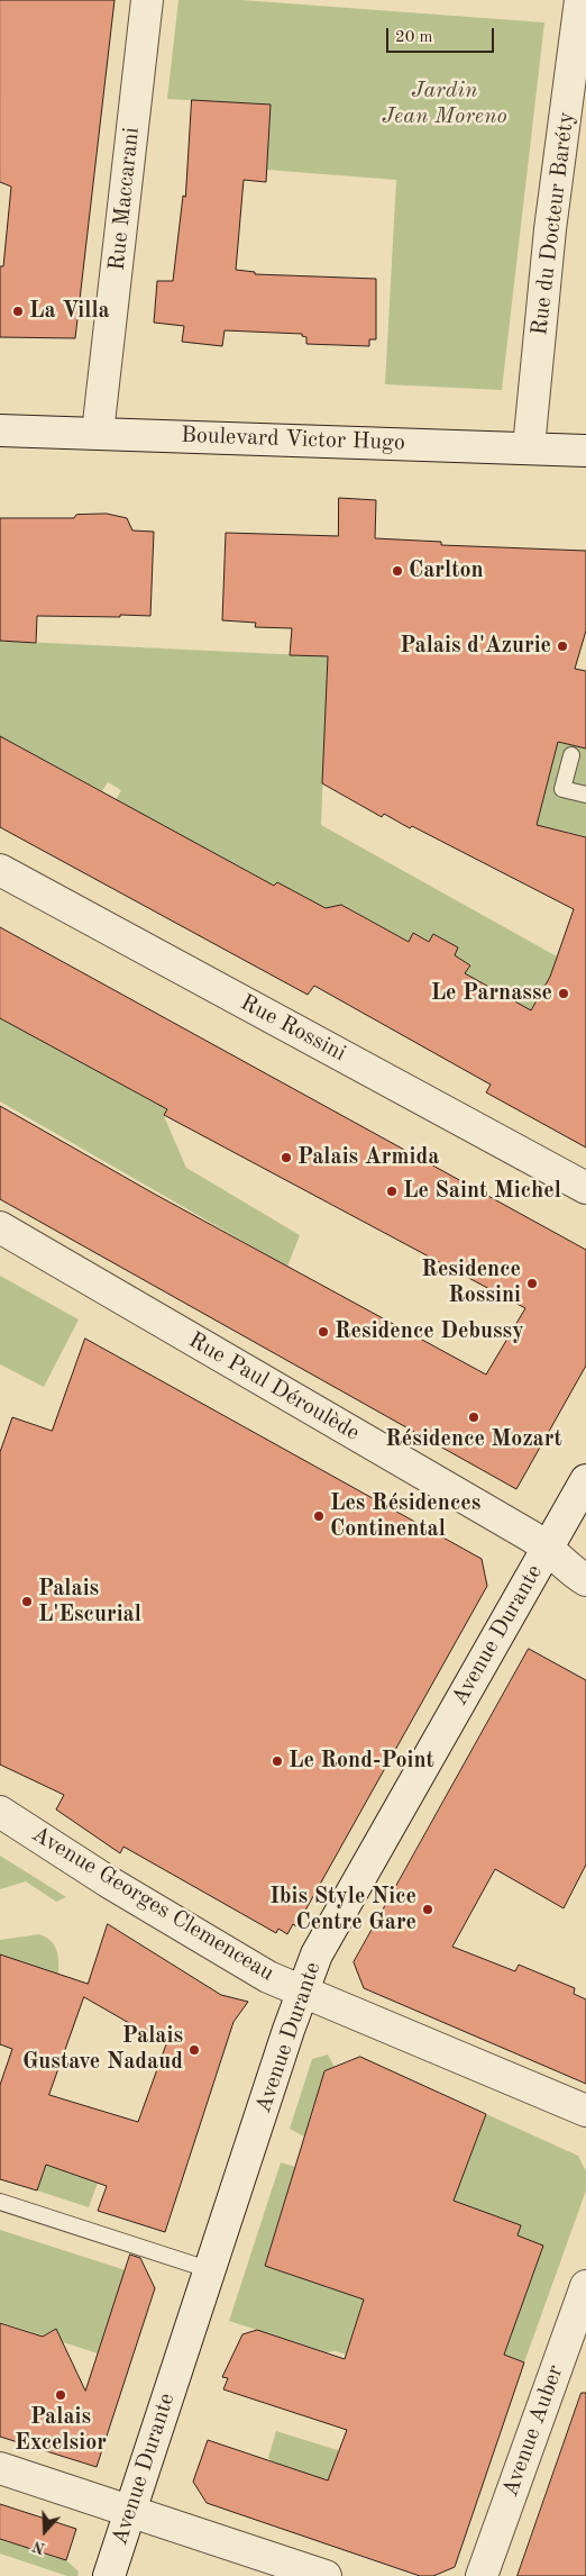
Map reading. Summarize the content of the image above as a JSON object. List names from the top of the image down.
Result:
{
  "streets": {
    "street": [
      "Rue Maccarani",
      "Rue du Docteur Baréty",
      "Boulevard Victor Hugo",
      "Rue Rossini",
      "Rue Paul Déroulède",
      "Avenue Durante",
      "Avenue Georges Clemenceau",
      "Avenue Auber"
    ]
  },
  "crossings": [
    ["Rue Maccarani", "Boulevard Victor Hugo"],
    ["Rue du Docteur Baréty", "Boulevard Victor Hugo"],
    ["Rue Paul Déroulède", "Avenue Durante"],
    ["Avenue Durante", "Avenue Georges Clemenceau"]
  ],
  "parks": ["Jardin Jean Moreno"],
  "places": [
    "La Villa",
    "Carlton",
    "Palais d'Azurie",
    "Le Parnasse",
    "Palais Armida",
    "Le Saint Michel",
    "Residence Rossini",
    "Residence Debussy",
    "Résidence Mozart",
    "Les Résidences Continental",
    "Palais L'Escurial",
    "Le Rond-Point",
    "Ibis Style Nice Centre Gare",
    "Palais Gustave Nadaud",
    "Palais Excelsior"
  ],
  "scale_bar": "20 m",
  "north": "bottom"
}
